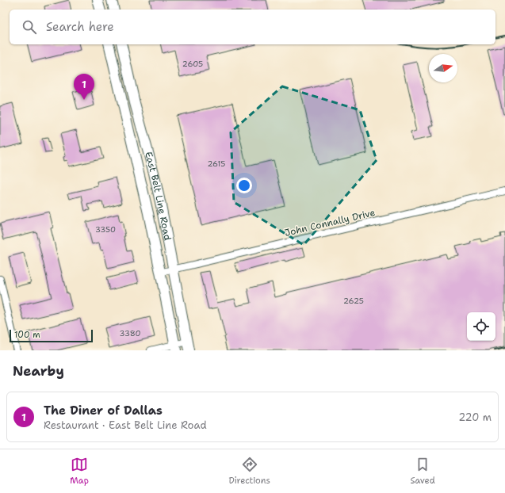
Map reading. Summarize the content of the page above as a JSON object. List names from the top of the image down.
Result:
{
  "streets": {
    "main road": ["East Belt Line Road"],
    "street": ["John Connally Drive"]
  },
  "crossings": [
    ["East Belt Line Road", "John Connally Drive"]
  ],
  "house_numbers": [
    "2605",
    "2615",
    "3350",
    "2625",
    "3380"
  ],
  "scale_bar": "100 m",
  "north": "right",
  "page": {
    "search": "Search here",
    "pins": "1",
    "scale": "100 m",
    "heading": "Nearby",
    "list": [
      {
        "mark": "1",
        "name": "The Diner of Dallas",
        "note": "Restaurant · East Belt Line Road",
        "value": "220 m"
      }
    ],
    "nav": ["Map", "Directions", "Saved"]
  }
}
